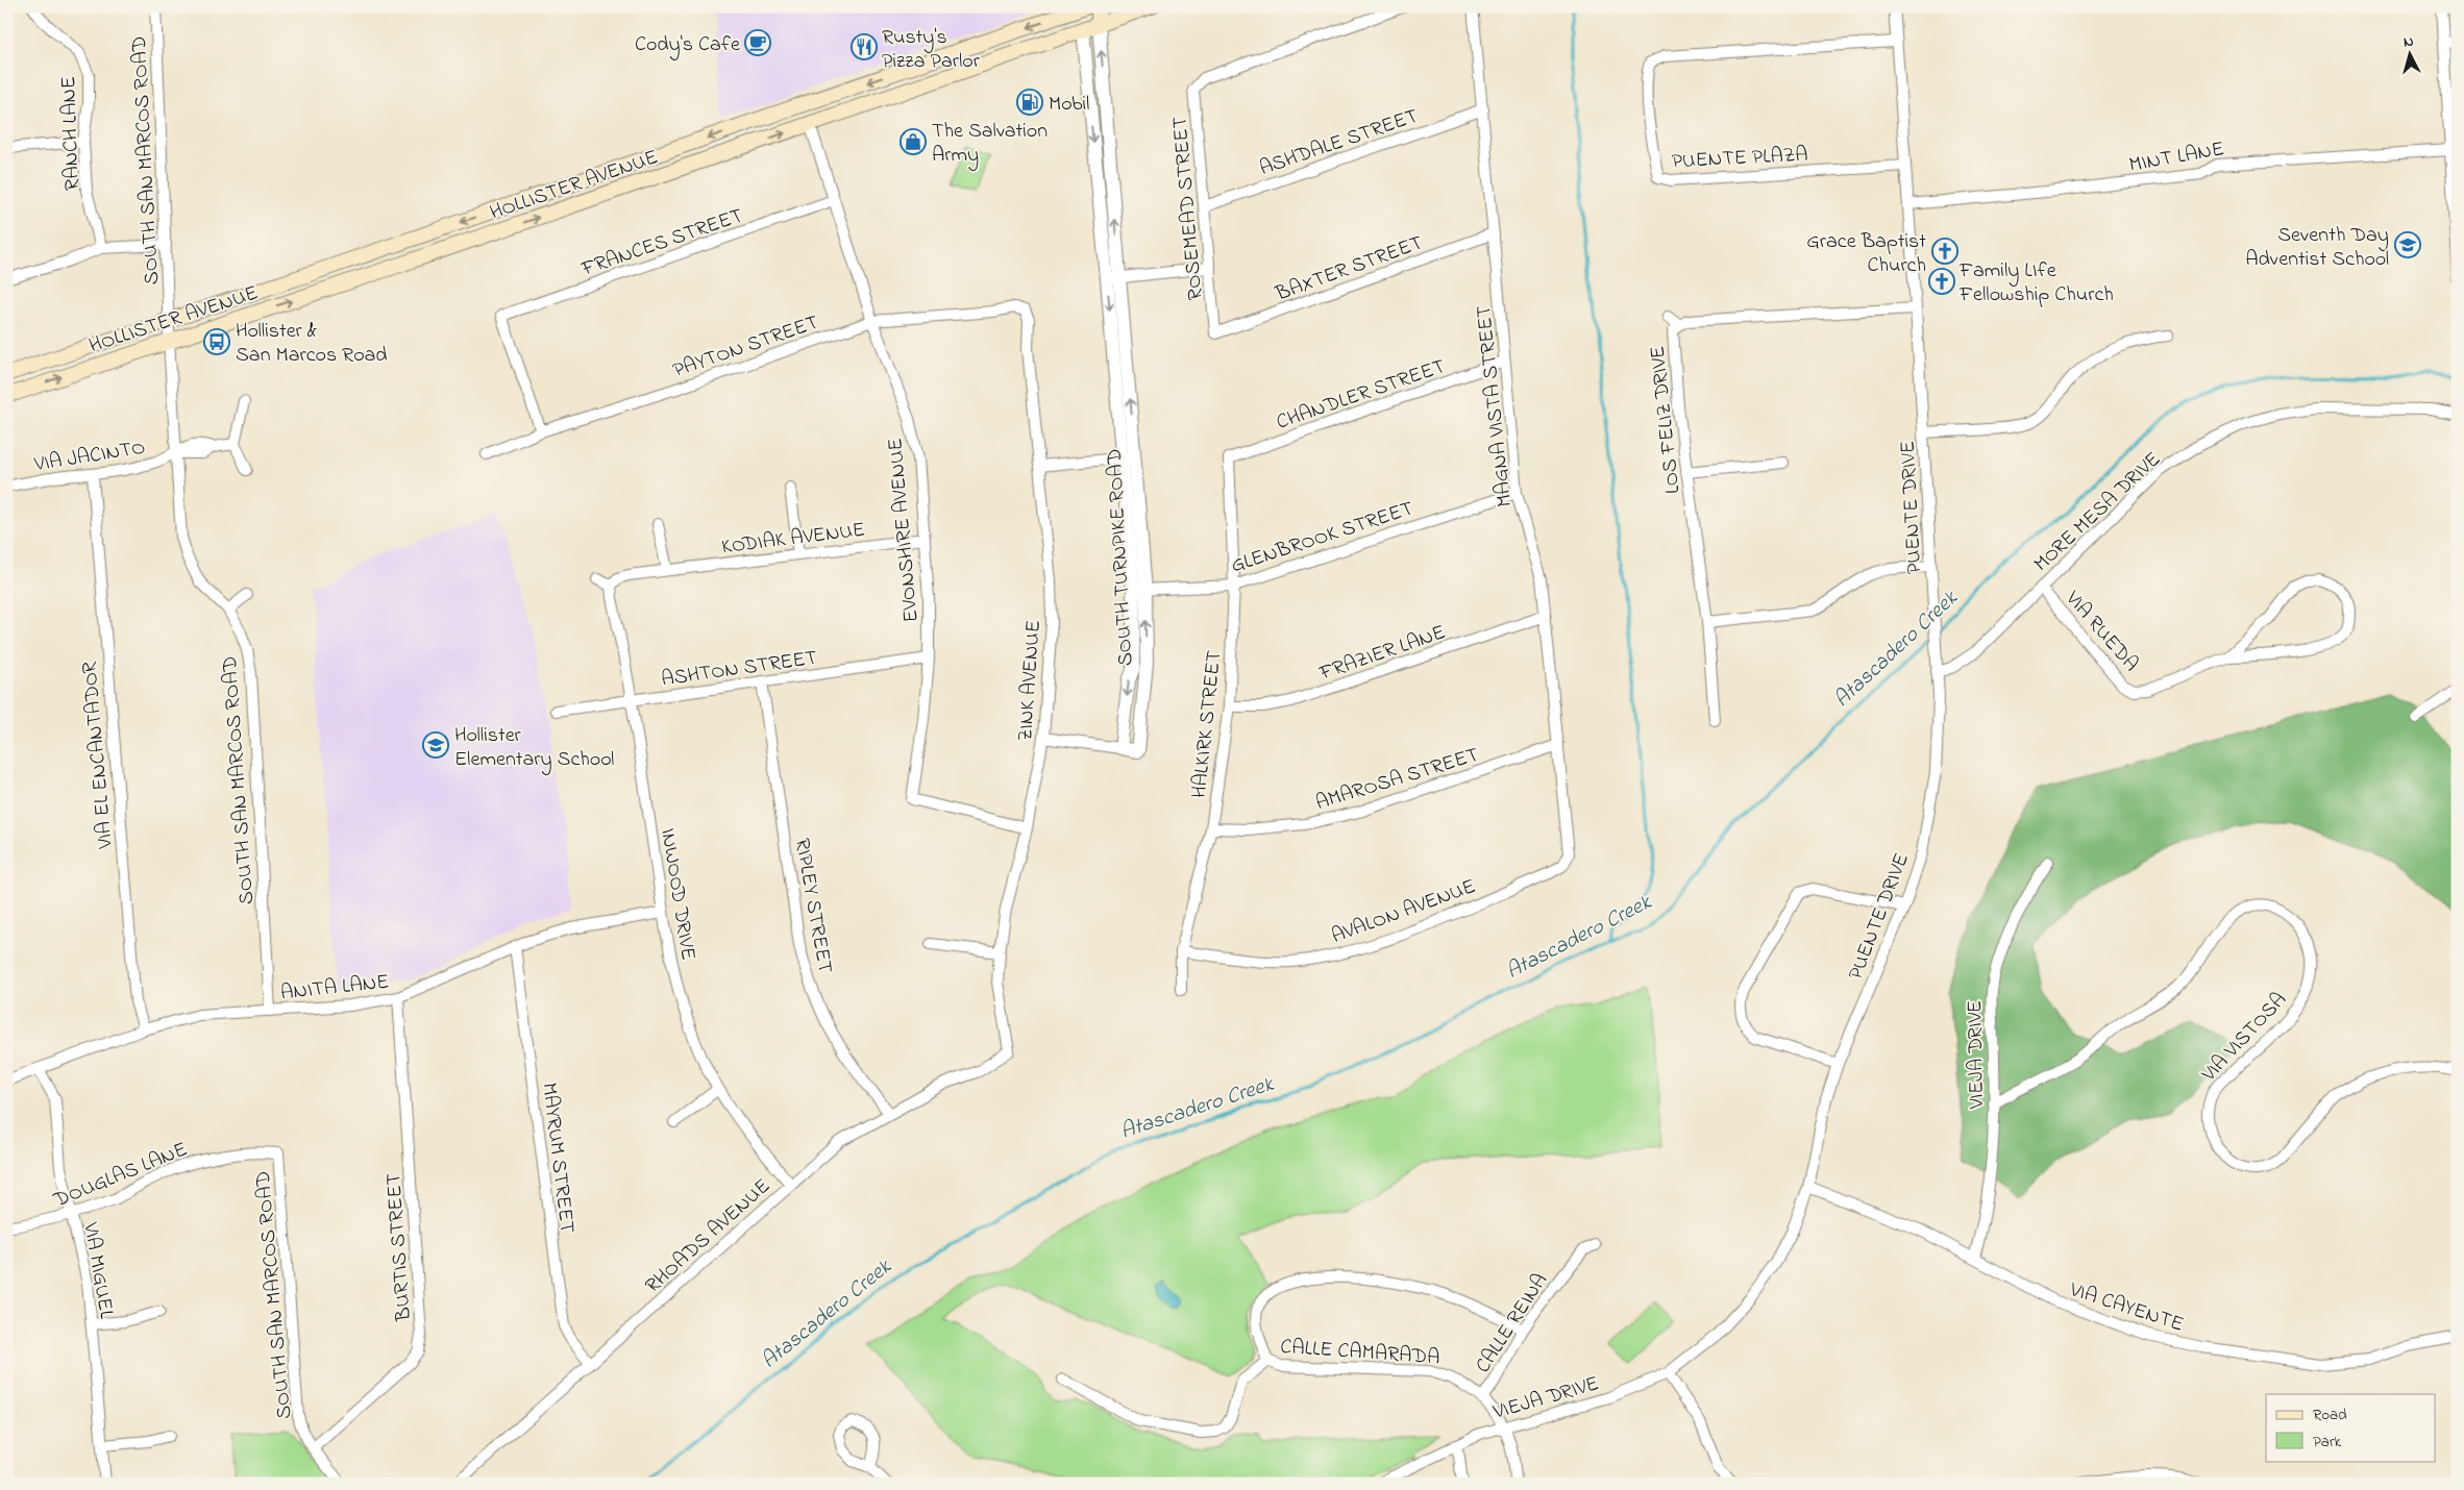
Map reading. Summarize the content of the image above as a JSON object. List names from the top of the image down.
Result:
{
  "streets": {
    "main road": ["HOLLISTER AVENUE", "SOUTH TURNPIKE ROAD"],
    "street": [
      "RANCH LANE",
      "ASHDALE STREET",
      "MINT LANE",
      "PUENTE PLAZA",
      "SOUTH SAN MARCOS ROAD",
      "ROSEMEAD STREET",
      "FRANCES STREET",
      "BAXTER STREET",
      "PAYTON STREET",
      "CHANDLER STREET",
      "MAGNA VISTA STREET",
      "LOS FELIZ DRIVE",
      "VIA JACINTO",
      "PUENTE DRIVE",
      "MORE MESA DRIVE",
      "EVONSHIRE AVENUE",
      "GLENBROOK STREET",
      "KODIAK AVENUE",
      "VIA RUEDA",
      "FRAZIER LANE",
      "ASHTON STREET",
      "ZINK AVENUE",
      "HALKIRK STREET",
      "VIA EL ENCANTADOR",
      "AMAROSA STREET",
      "INWOOD DRIVE",
      "RIPLEY STREET",
      "AVALON AVENUE",
      "ANITA LANE",
      "VIA VISTOSA",
      "VIEJA DRIVE",
      "MAYRUM STREET",
      "DOUGLAS LANE",
      "RHOADS AVENUE",
      "BURTIS STREET",
      "VIA MIGUEL",
      "VIA CAYENTE",
      "CALLE REINA",
      "CALLE CAMARADA"
    ]
  },
  "crossings": [
    ["ASHDALE STREET", "ROSEMEAD STREET"],
    ["ASHDALE STREET", "MAGNA VISTA STREET"],
    ["MINT LANE", "PUENTE DRIVE"],
    ["PUENTE PLAZA", "PUENTE DRIVE"],
    ["SOUTH SAN MARCOS ROAD", "HOLLISTER AVENUE"],
    ["SOUTH SAN MARCOS ROAD", "VIA JACINTO"],
    ["SOUTH SAN MARCOS ROAD", "ANITA LANE"],
    ["SOUTH SAN MARCOS ROAD", "DOUGLAS LANE"],
    ["SOUTH SAN MARCOS ROAD", "BURTIS STREET"],
    ["HOLLISTER AVENUE", "EVONSHIRE AVENUE"],
    ["HOLLISTER AVENUE", "SOUTH TURNPIKE ROAD"],
    ["ROSEMEAD STREET", "BAXTER STREET"],
    ["FRANCES STREET", "PAYTON STREET"],
    ["FRANCES STREET", "EVONSHIRE AVENUE"],
    ["BAXTER STREET", "MAGNA VISTA STREET"],
    ["PAYTON STREET", "EVONSHIRE AVENUE"],
    ["PAYTON STREET", "ZINK AVENUE"],
    ["CHANDLER STREET", "MAGNA VISTA STREET"],
    ["CHANDLER STREET", "HALKIRK STREET"],
    ["MAGNA VISTA STREET", "GLENBROOK STREET"],
    ["MAGNA VISTA STREET", "FRAZIER LANE"],
    ["MAGNA VISTA STREET", "AMAROSA STREET"],
    ["MAGNA VISTA STREET", "AVALON AVENUE"],
    ["LOS FELIZ DRIVE", "PUENTE DRIVE"],
    ["VIA JACINTO", "VIA EL ENCANTADOR"],
    ["PUENTE DRIVE", "MORE MESA DRIVE"],
    ["PUENTE DRIVE", "VIEJA DRIVE"],
    ["PUENTE DRIVE", "VIA CAYENTE"],
    ["MORE MESA DRIVE", "VIA RUEDA"],
    ["EVONSHIRE AVENUE", "KODIAK AVENUE"],
    ["EVONSHIRE AVENUE", "ASHTON STREET"],
    ["EVONSHIRE AVENUE", "ZINK AVENUE"],
    ["GLENBROOK STREET", "SOUTH TURNPIKE ROAD"],
    ["GLENBROOK STREET", "HALKIRK STREET"],
    ["KODIAK AVENUE", "INWOOD DRIVE"],
    ["FRAZIER LANE", "HALKIRK STREET"],
    ["ASHTON STREET", "INWOOD DRIVE"],
    ["ASHTON STREET", "RIPLEY STREET"],
    ["ZINK AVENUE", "RHOADS AVENUE"],
    ["HALKIRK STREET", "AMAROSA STREET"],
    ["HALKIRK STREET", "AVALON AVENUE"],
    ["VIA EL ENCANTADOR", "ANITA LANE"],
    ["INWOOD DRIVE", "ANITA LANE"],
    ["INWOOD DRIVE", "RHOADS AVENUE"],
    ["RIPLEY STREET", "RHOADS AVENUE"],
    ["ANITA LANE", "MAYRUM STREET"],
    ["ANITA LANE", "BURTIS STREET"],
    ["ANITA LANE", "VIA MIGUEL"],
    ["VIA VISTOSA", "VIEJA DRIVE"],
    ["VIEJA DRIVE", "VIA CAYENTE"],
    ["VIEJA DRIVE", "CALLE REINA"],
    ["MAYRUM STREET", "RHOADS AVENUE"],
    ["DOUGLAS LANE", "VIA MIGUEL"],
    ["CALLE REINA", "CALLE CAMARADA"]
  ],
  "water": ["Atascadero Creek"],
  "places": {
    "cafe": ["Cody's Cafe"],
    "restaurant": ["Rusty's Pizza Parlor"],
    "fuel station": ["Mobil"],
    "shop": ["The Salvation Army"],
    "school or university": ["Seventh Day Adventist School", "Hollister Elementary School"],
    "church": ["Grace Baptist Church", "Family LIfe Fellowship Church"],
    "bus stop": ["Hollister & San Marcos Road"]
  },
  "legend": ["Road", "Park"],
  "north": "top"
}
